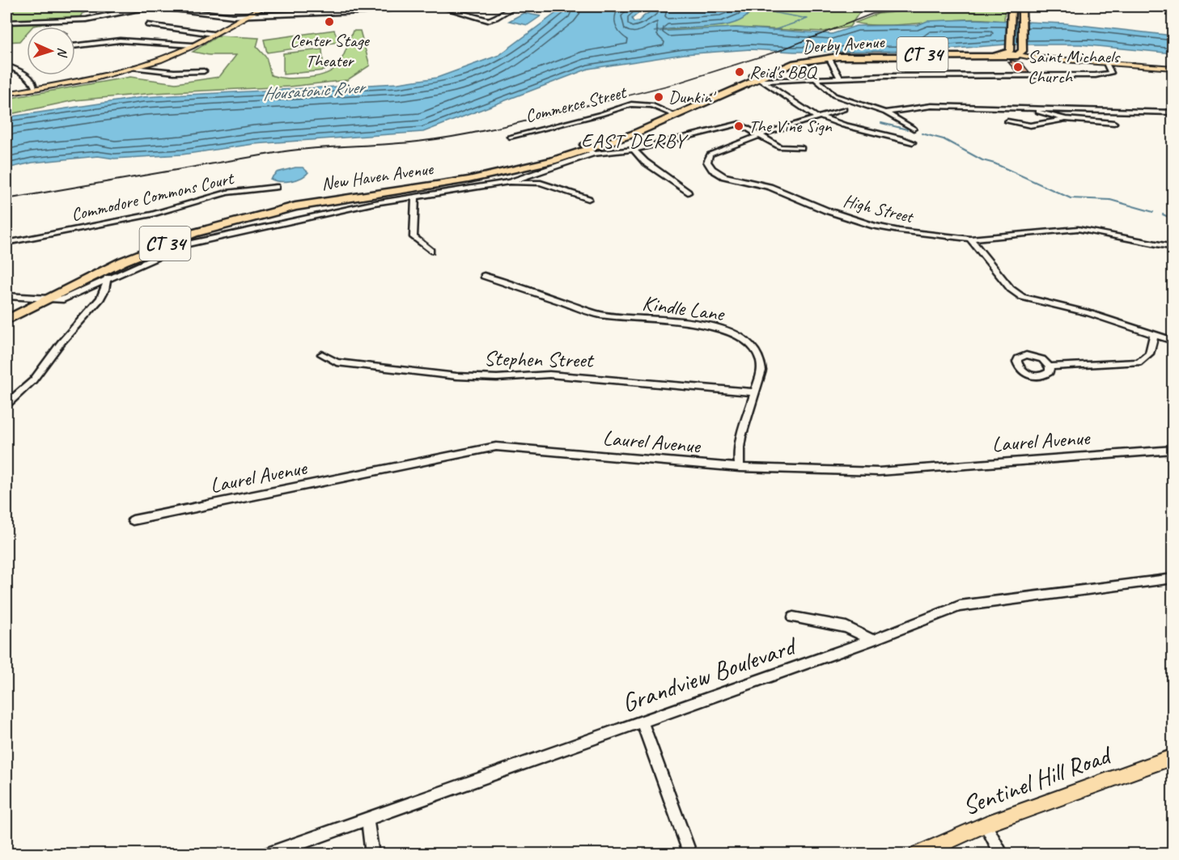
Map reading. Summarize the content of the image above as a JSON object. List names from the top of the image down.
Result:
{
  "streets": {
    "highway": ["Derby Avenue", "CT 34", "New Haven Avenue"],
    "main road": ["Sentinel Hill Road"],
    "street": [
      "Commerce Street",
      "Commodore Commons Court",
      "High Street",
      "Kindle Lane",
      "Stephen Street",
      "Laurel Avenue",
      "Grandview Boulevard"
    ]
  },
  "crossings": [
    ["Derby Avenue", "New Haven Avenue"],
    ["Commerce Street", "New Haven Avenue"],
    ["Kindle Lane", "Stephen Street"],
    ["Kindle Lane", "Laurel Avenue"]
  ],
  "districts": ["EAST DERBY"],
  "water": ["Housatonic River"],
  "places": [
    "Center Stage Theater",
    "Saint Michaels Church",
    "Reid's BBQ",
    "Dunkin'",
    "The Vine Sign"
  ],
  "north": "right"
}
